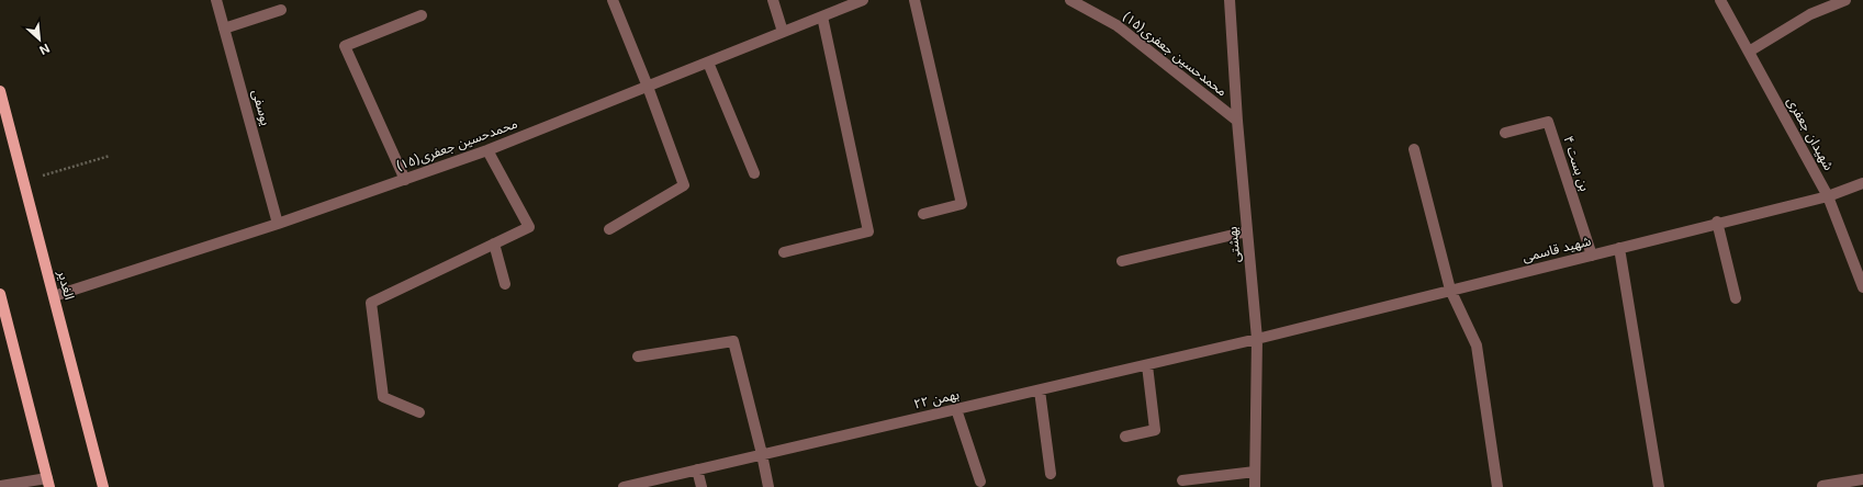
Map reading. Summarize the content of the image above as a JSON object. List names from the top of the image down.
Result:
{
  "streets": {
    "main road": ["الغدیر"],
    "street": [
      "محمدحسین جعفری(۱۵)",
      "یوسفی",
      "شهیدان جعفری",
      "بن بست ۴",
      "بهشتی",
      "شهید قاسمی",
      "۲۲ بهمن"
    ]
  },
  "crossings": [
    ["محمدحسین جعفری(۱۵)", "یوسفی"],
    ["محمدحسین جعفری(۱۵)", "بهشتی"],
    ["محمدحسین جعفری(۱۵)", "الغدیر"],
    ["شهیدان جعفری", "شهید قاسمی"],
    ["بن بست ۴", "شهید قاسمی"],
    ["بهشتی", "شهید قاسمی"],
    ["بهشتی", "۲۲ بهمن"],
    ["شهید قاسمی", "۲۲ بهمن"]
  ],
  "north": "bottom right"
}
